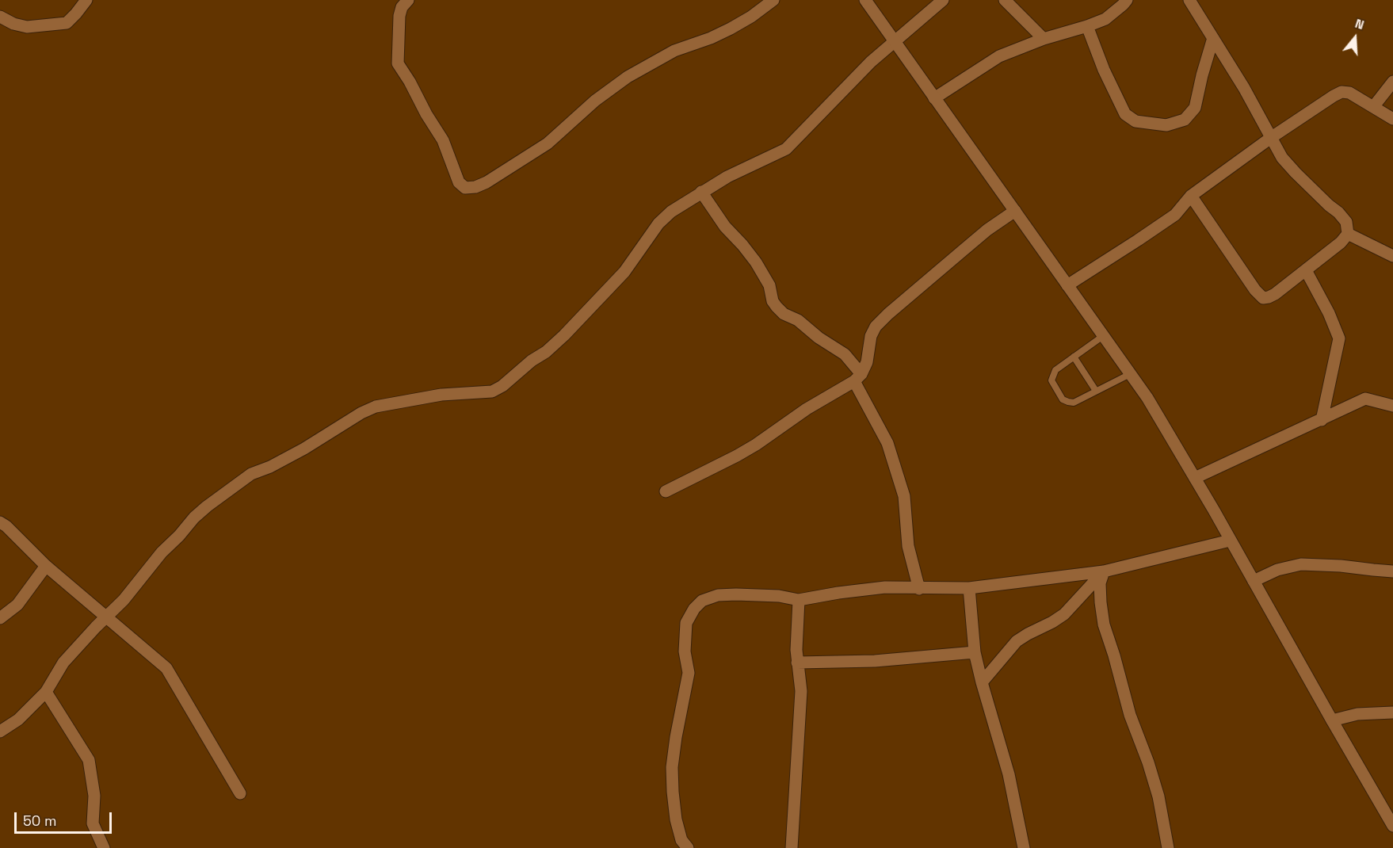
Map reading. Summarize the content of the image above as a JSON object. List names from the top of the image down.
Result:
{
  "scale_bar": "50 m",
  "north": "top"
}
